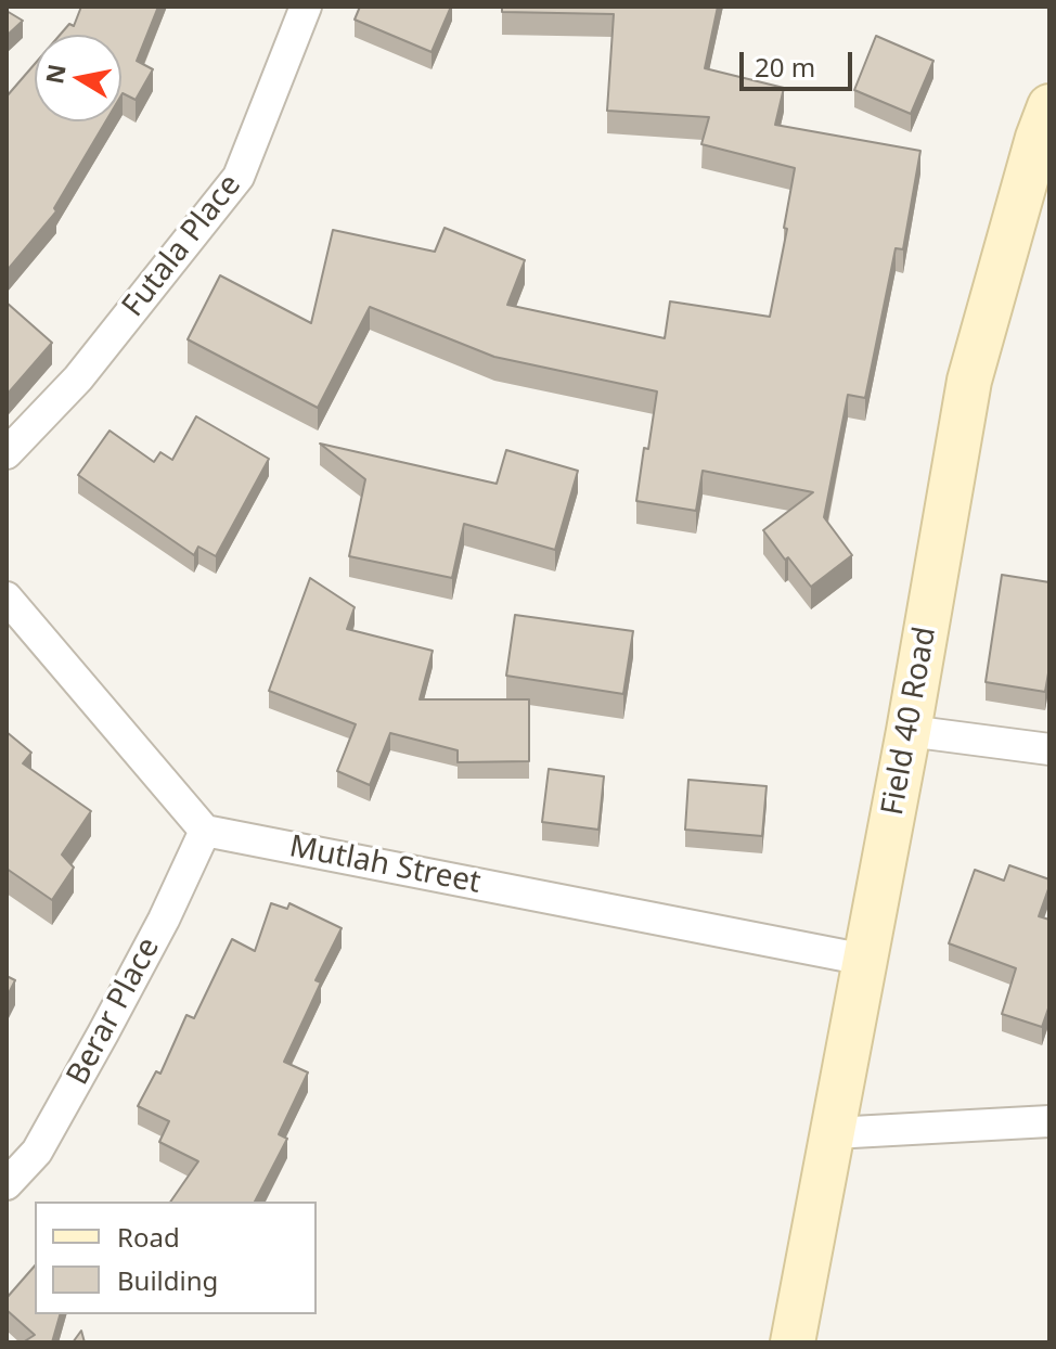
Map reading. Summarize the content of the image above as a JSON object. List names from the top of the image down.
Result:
{
  "streets": {
    "street": [
      "Futala Place",
      "Field 40 Road",
      "Mutlah Street",
      "Berar Place"
    ]
  },
  "crossings": [
    ["Field 40 Road", "Mutlah Street"],
    ["Mutlah Street", "Berar Place"]
  ],
  "legend": ["Road", "Building"],
  "scale_bar": "20 m",
  "north": "left"
}
